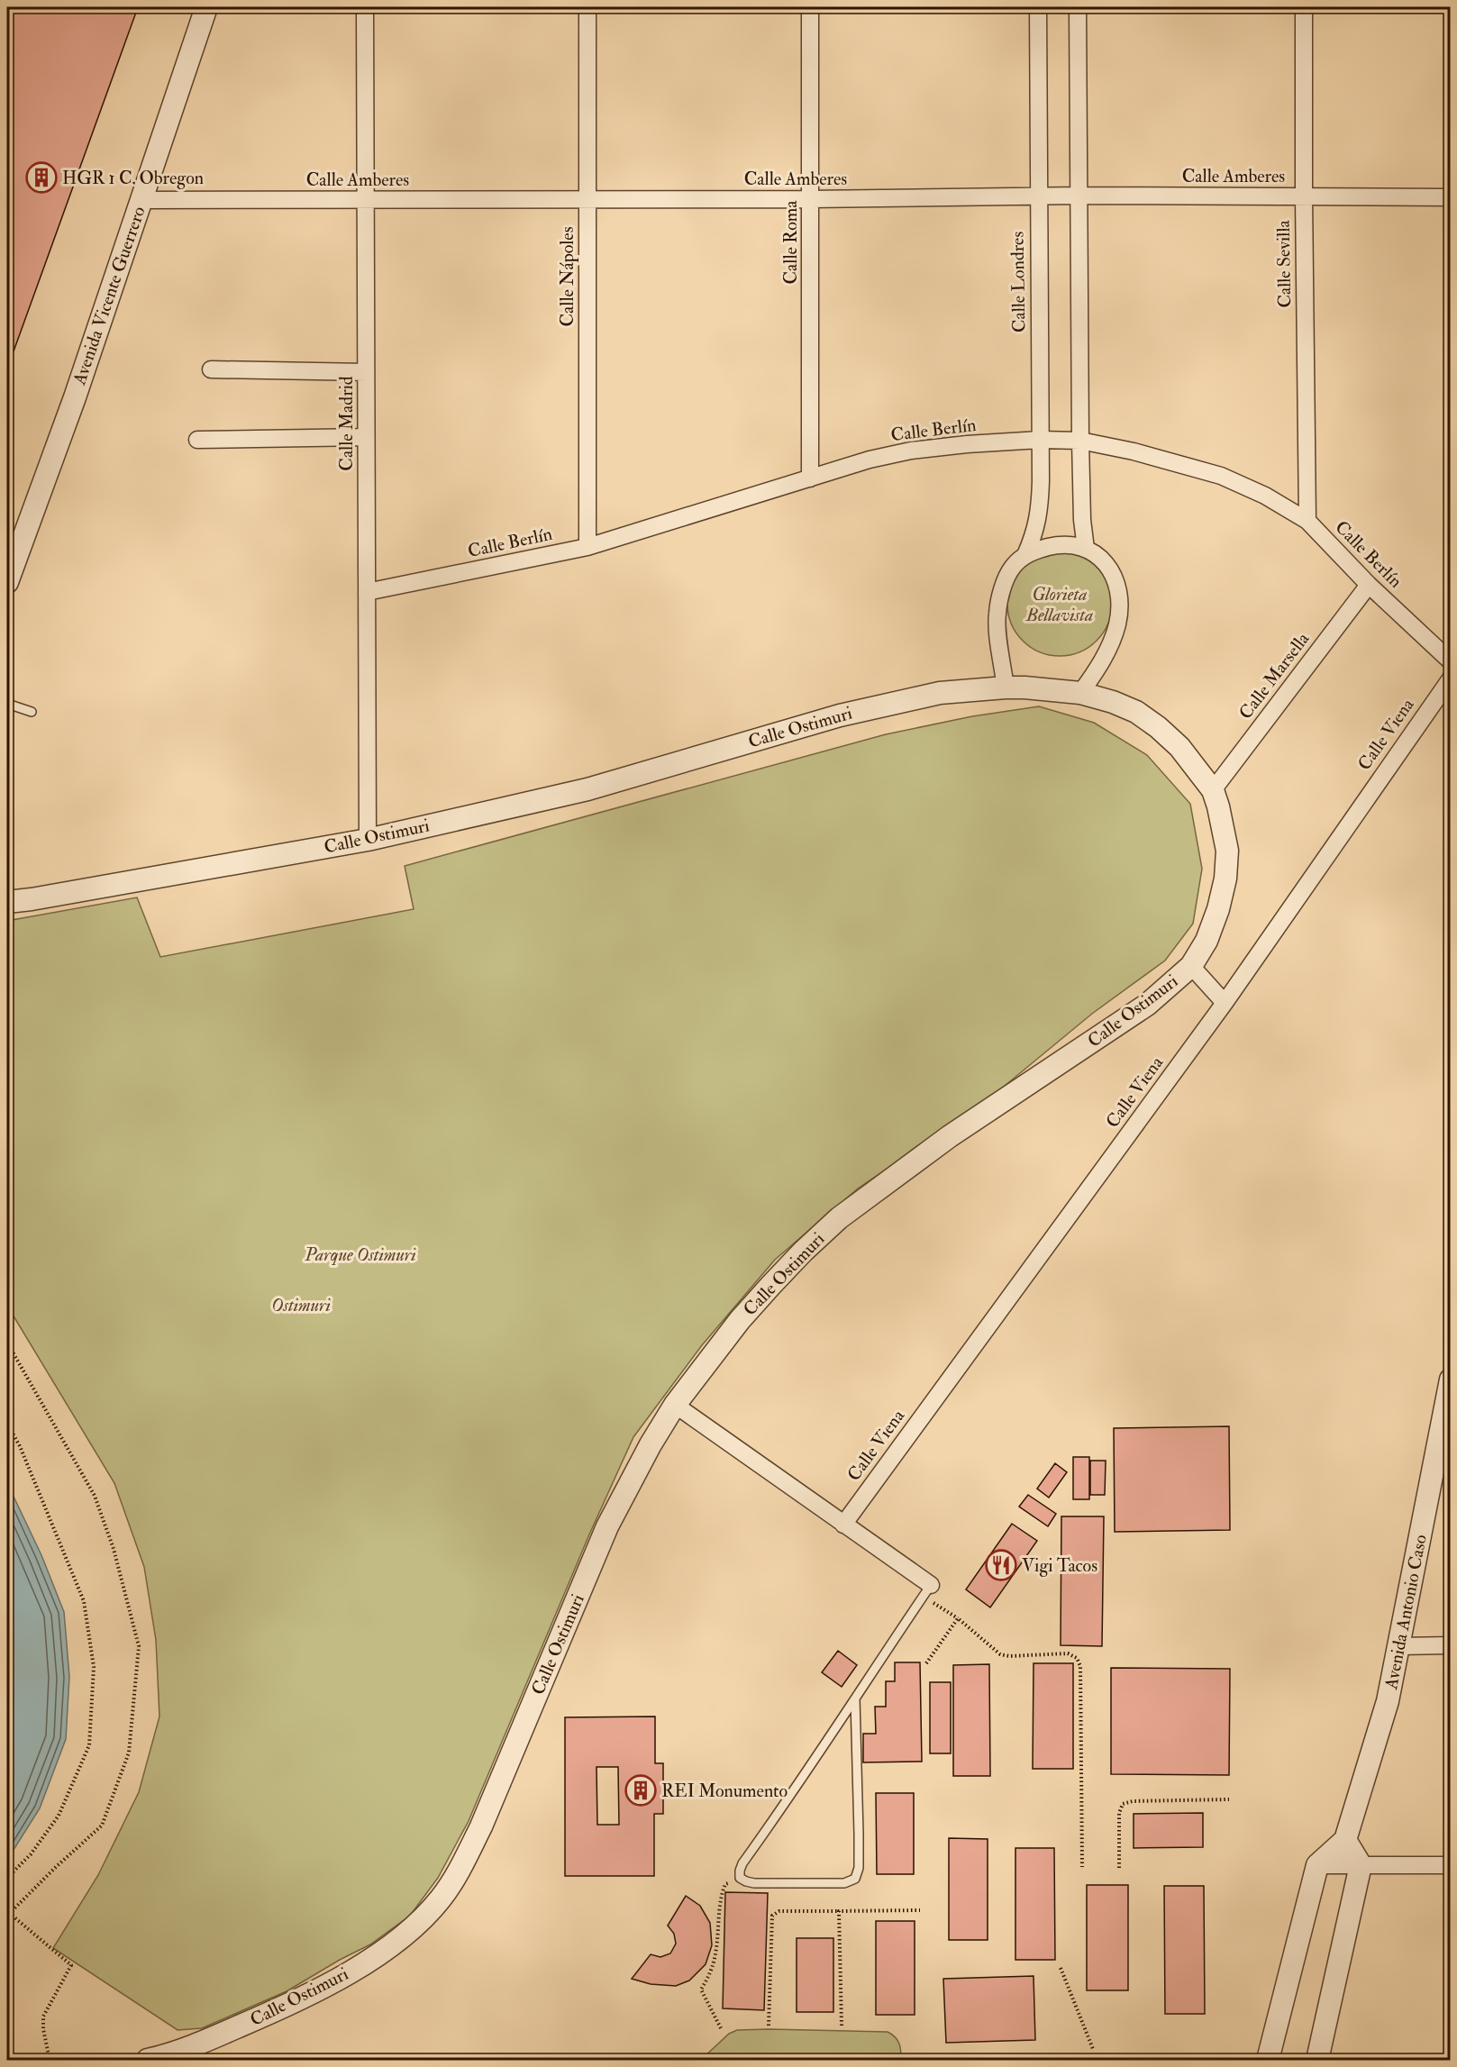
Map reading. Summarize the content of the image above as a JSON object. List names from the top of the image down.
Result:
{
  "streets": {
    "street": [
      "Calle Amberes",
      "Calle Roma",
      "Calle Sevilla",
      "Calle Nápoles",
      "Calle Londres",
      "Avenida Vicente Guerrero",
      "Calle Madrid",
      "Calle Berlín",
      "Calle Marsella",
      "Calle Ostimuri",
      "Calle Viena",
      "Avenida Antonio Caso"
    ]
  },
  "crossings": [
    ["Calle Amberes", "Calle Roma"],
    ["Calle Amberes", "Calle Sevilla"],
    ["Calle Amberes", "Calle Nápoles"],
    ["Calle Amberes", "Calle Londres"],
    ["Calle Amberes", "Avenida Vicente Guerrero"],
    ["Calle Amberes", "Calle Madrid"],
    ["Calle Roma", "Calle Berlín"],
    ["Calle Sevilla", "Calle Berlín"],
    ["Calle Nápoles", "Calle Berlín"],
    ["Calle Londres", "Calle Berlín"],
    ["Calle Londres", "Calle Ostimuri"],
    ["Calle Madrid", "Calle Berlín"],
    ["Calle Madrid", "Calle Ostimuri"],
    ["Calle Berlín", "Calle Marsella"],
    ["Calle Marsella", "Calle Ostimuri"]
  ],
  "parks": ["Glorieta Bellavista", "Parque Ostimuri", "Ostimuri"],
  "places": {
    "building": ["HGR 1 C. Obregon", "REI Monumento"],
    "restaurant": ["Vigi Tacos"]
  }
}
